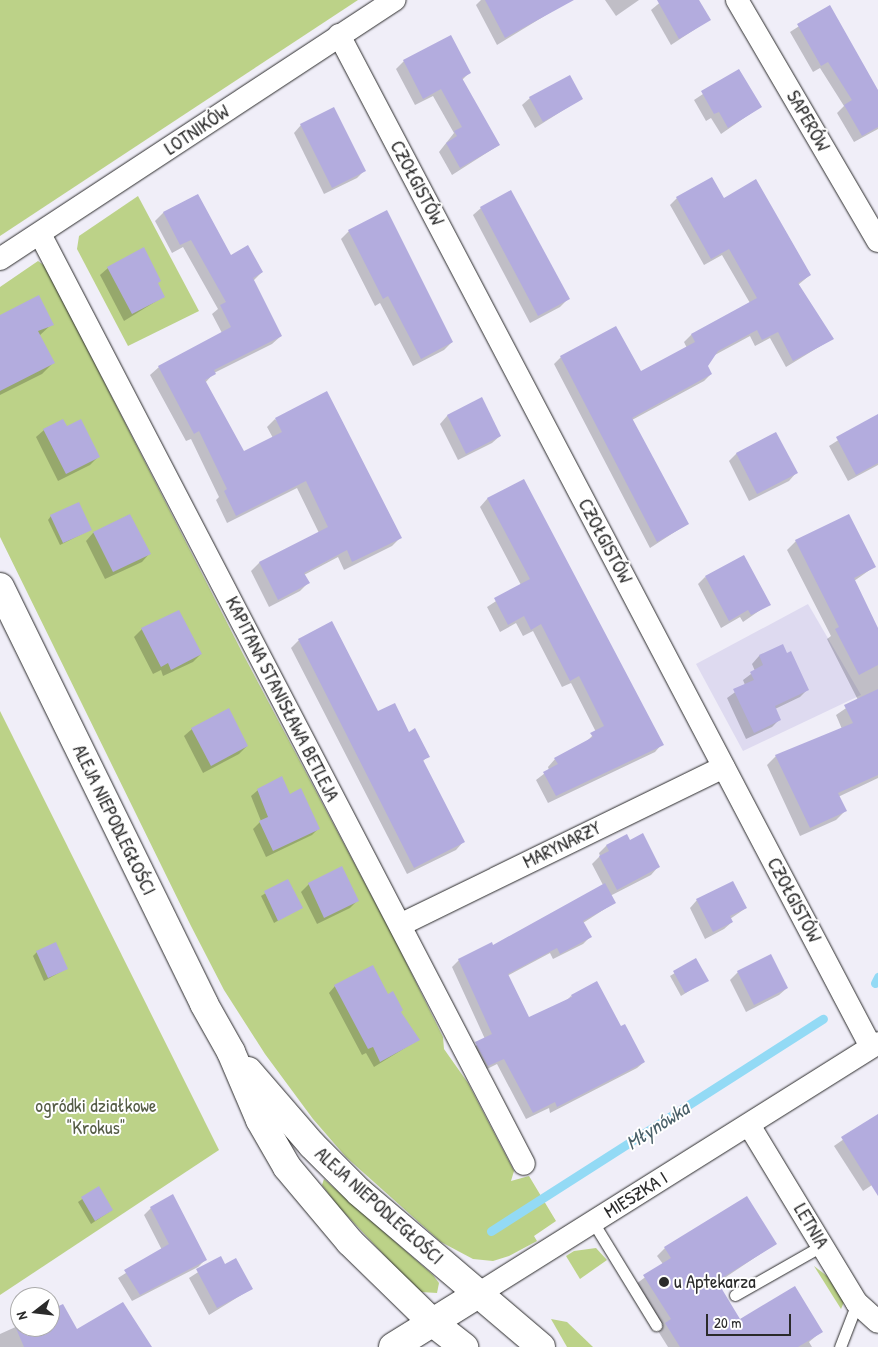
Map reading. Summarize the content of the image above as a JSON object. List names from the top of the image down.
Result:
{
  "streets": {
    "street": [
      "SAPERÓW",
      "LOTNIKÓW",
      "CZOŁGISTÓW",
      "KAPITANA STANISŁAWA BETLEJA",
      "ALEJA NIEPODLEGŁOŚCI",
      "MARYNARZY",
      "MIESZKA I",
      "LETNIA"
    ]
  },
  "crossings": [
    ["LOTNIKÓW", "CZOŁGISTÓW"],
    ["LOTNIKÓW", "KAPITANA STANISŁAWA BETLEJA"],
    ["CZOŁGISTÓW", "MARYNARZY"],
    ["CZOŁGISTÓW", "MIESZKA I"],
    ["KAPITANA STANISŁAWA BETLEJA", "MARYNARZY"],
    ["ALEJA NIEPODLEGŁOŚCI", "MIESZKA I"],
    ["MIESZKA I", "LETNIA"]
  ],
  "water": ["Młynówka"],
  "parks": ["ogródki działkowe \"Krokus\""],
  "places": ["u Aptekarza"],
  "scale_bar": "20 m",
  "north": "left"
}
